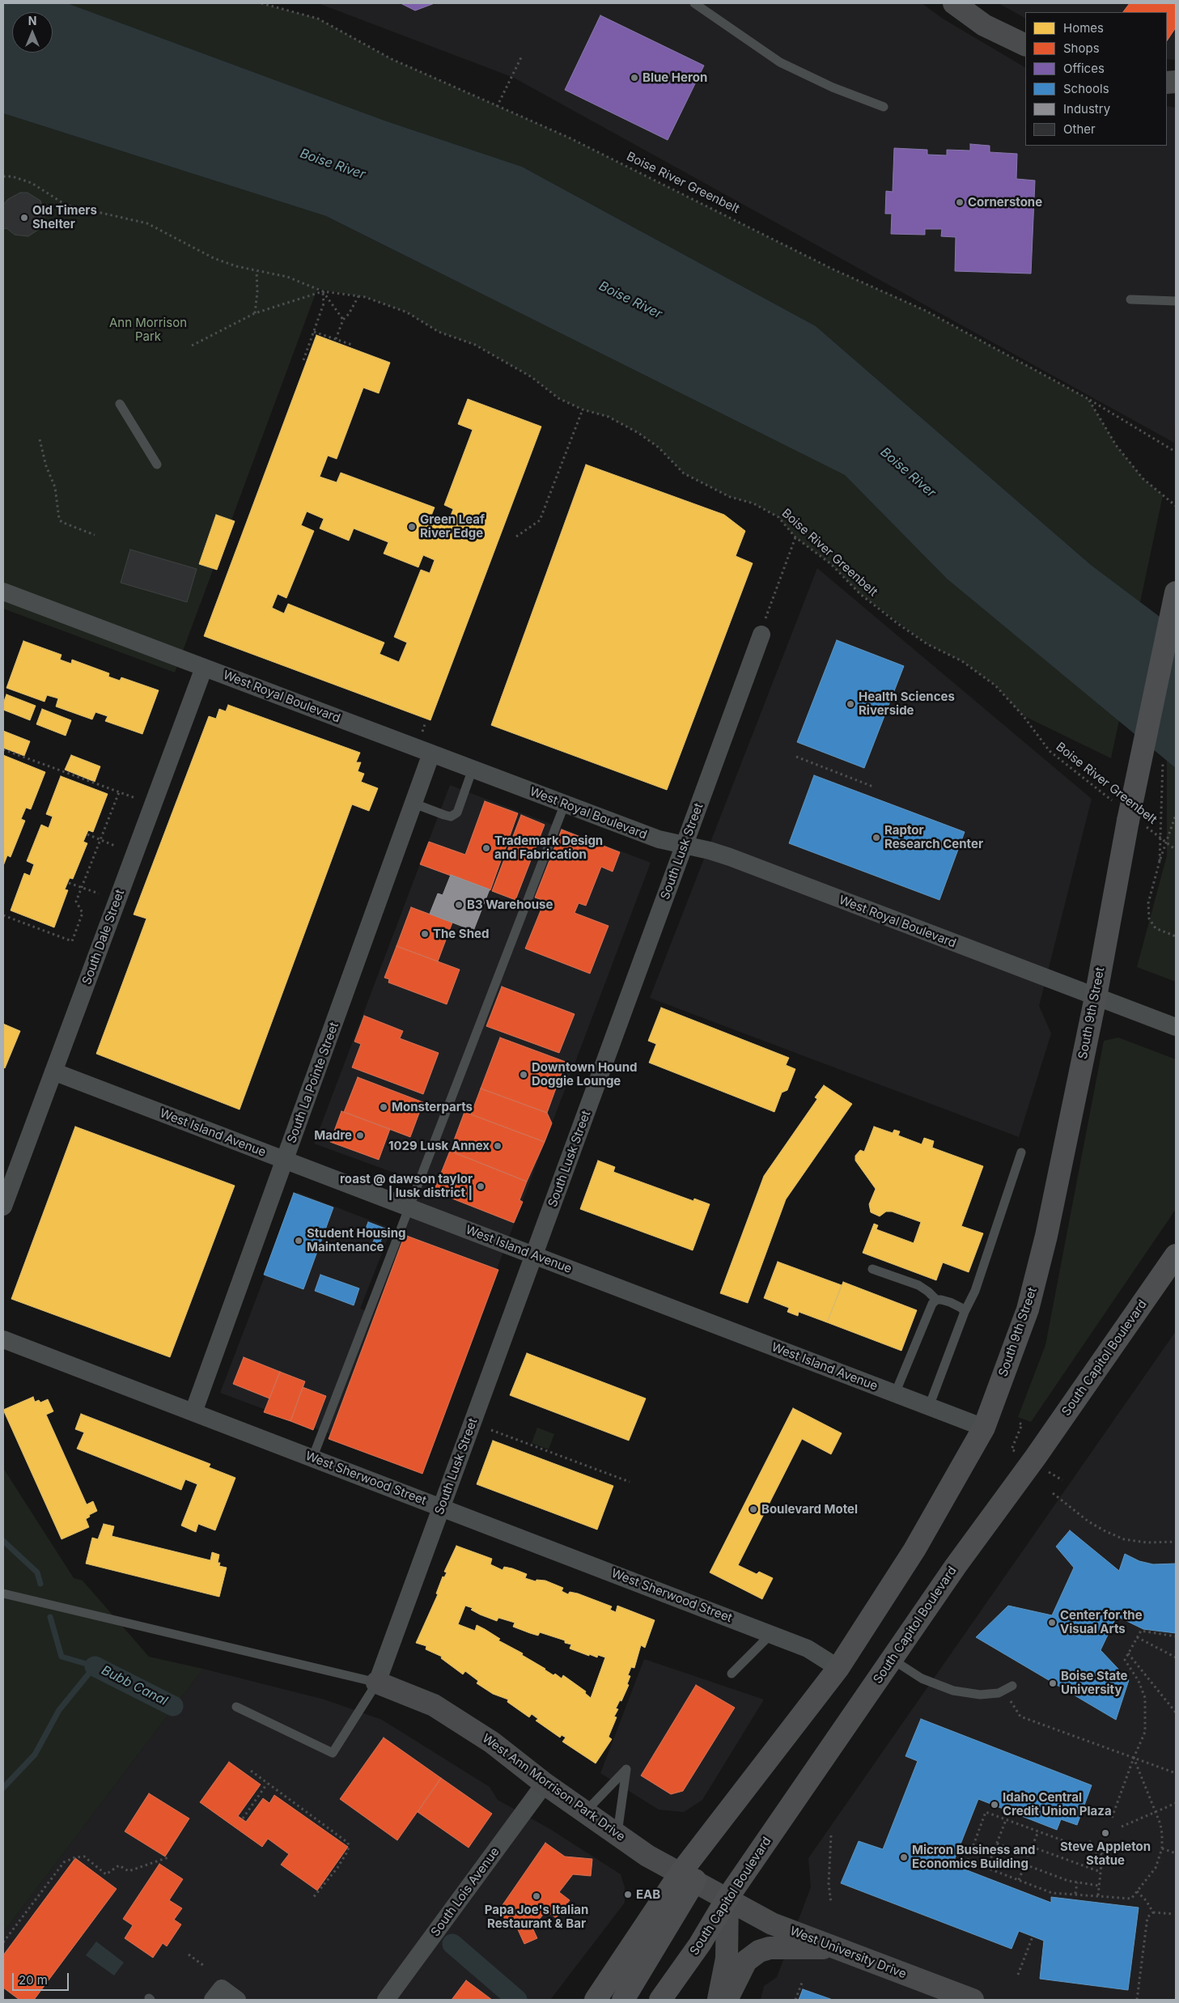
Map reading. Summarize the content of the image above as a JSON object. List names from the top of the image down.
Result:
{
  "streets": {
    "main road": ["South 9th Street", "South Capitol Boulevard"],
    "street": [
      "West Royal Boulevard",
      "South Lusk Street",
      "South Dale Street",
      "South La Pointe Street",
      "West Island Avenue",
      "West Sherwood Street",
      "West Ann Morrison Park Drive",
      "South Lois Avenue",
      "West University Drive"
    ],
    "path": ["Boise River Greenbelt"]
  },
  "crossings": [
    ["Boise River Greenbelt", "South 9th Street"],
    ["West Royal Boulevard", "South Lusk Street"],
    ["West Royal Boulevard", "South Dale Street"],
    ["West Royal Boulevard", "South 9th Street"],
    ["West Royal Boulevard", "South La Pointe Street"],
    ["South Lusk Street", "West Island Avenue"],
    ["South Lusk Street", "West Sherwood Street"],
    ["South Lusk Street", "West Ann Morrison Park Drive"],
    ["South Dale Street", "West Island Avenue"],
    ["South 9th Street", "West Island Avenue"],
    ["South La Pointe Street", "West Island Avenue"],
    ["South La Pointe Street", "West Sherwood Street"],
    ["South Capitol Boulevard", "West Ann Morrison Park Drive"],
    ["South Capitol Boulevard", "West University Drive"],
    ["West Ann Morrison Park Drive", "South Lois Avenue"],
    ["West Ann Morrison Park Drive", "West University Drive"]
  ],
  "water": ["Boise River", "Bubb Canal"],
  "parks": ["Ann Morrison Park"],
  "places": [
    "Blue Heron",
    "Cornerstone",
    "Old Timers Shelter",
    "Green Leaf River Edge",
    "Health Sciences Riverside",
    "Raptor Research Center",
    "Trademark Design and Fabrication",
    "B3 Warehouse",
    "The Shed",
    "Downtown Hound Doggie Lounge",
    "Monsterparts",
    "Madre",
    "1029 Lusk Annex",
    "roast @ dawson taylor | lusk district |",
    "Student Housing Maintenance",
    "Boulevard Motel",
    "Center for the Visual Arts",
    "Boise State University",
    "Idaho Central Credit Union Plaza",
    "Steve Appleton Statue",
    "Micron Business and Economics Building",
    "EAB",
    "Papa Joe's Italian Restaurant & Bar"
  ],
  "legend": [
    "Homes",
    "Shops",
    "Offices",
    "Schools",
    "Industry",
    "Other"
  ],
  "scale_bar": "20 m",
  "north": "top"
}
